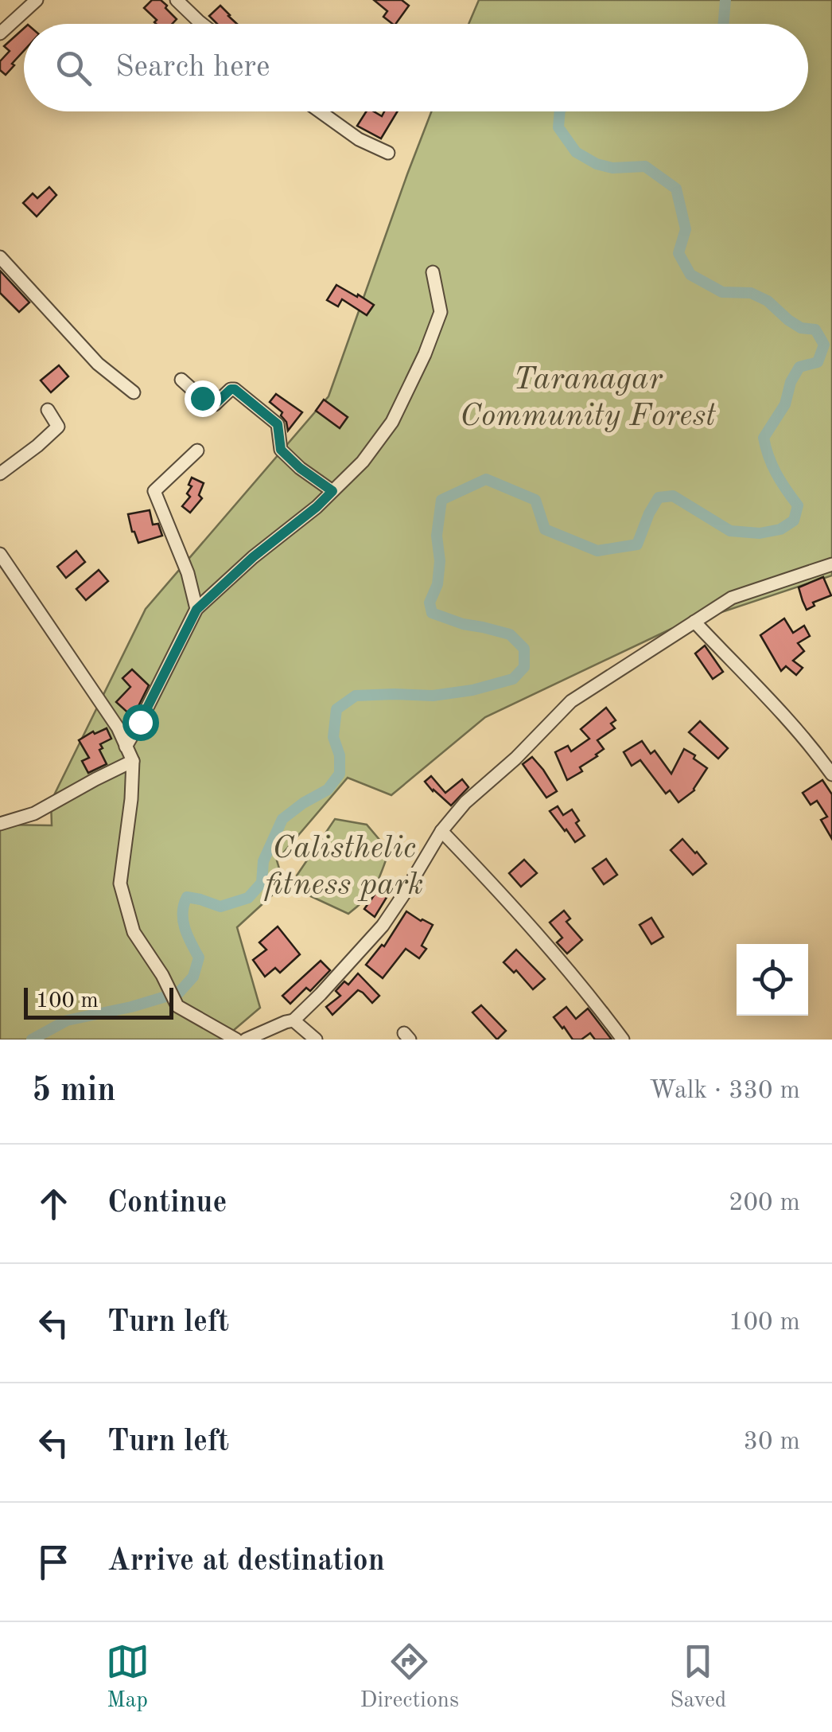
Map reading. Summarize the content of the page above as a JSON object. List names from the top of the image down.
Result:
{
  "parks": ["Taranagar Community Forest", "Calisthelic fitness park"],
  "scale_bar": "100 m",
  "page": {
    "search": "Search here",
    "scale": "100 m",
    "heading": ["5 min", "Walk · 330 m"],
    "list": [
      ["Continue", "200 m"],
      ["Turn left", "100 m"],
      ["Turn left", "30 m"],
      "Arrive at destination"
    ],
    "nav": ["Map", "Directions", "Saved"]
  }
}
